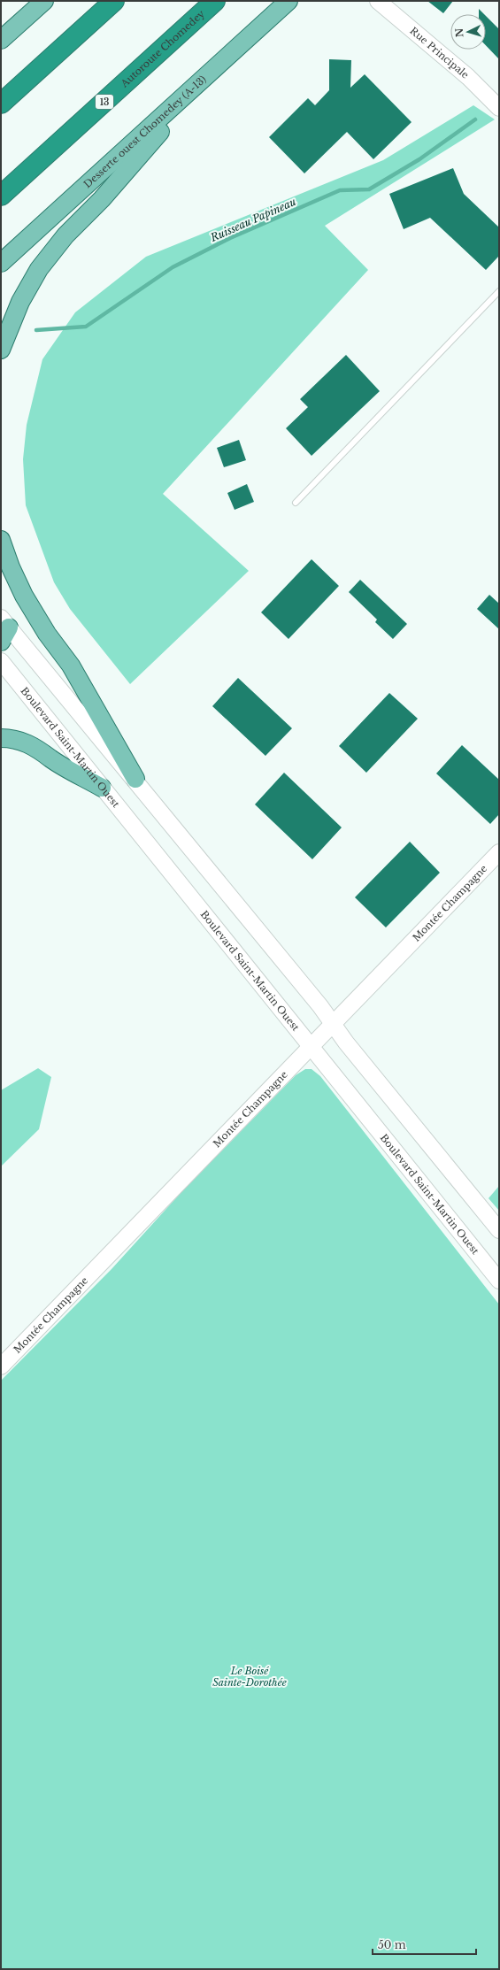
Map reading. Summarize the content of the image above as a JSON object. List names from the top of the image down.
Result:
{
  "streets": {
    "highway": ["Autoroute Chomedey", "13"],
    "main road": [
      "Rue Principale",
      "Desserte ouest Chomedey (A-13)",
      "Boulevard Saint-Martin Ouest",
      "Montée Champagne"
    ]
  },
  "crossings": [
    ["Boulevard Saint-Martin Ouest", "Montée Champagne"]
  ],
  "water": ["Ruisseau Papineau"],
  "parks": ["Le Boisé Sainte-Dorothée"],
  "scale_bar": "50 m",
  "north": "left"
}
